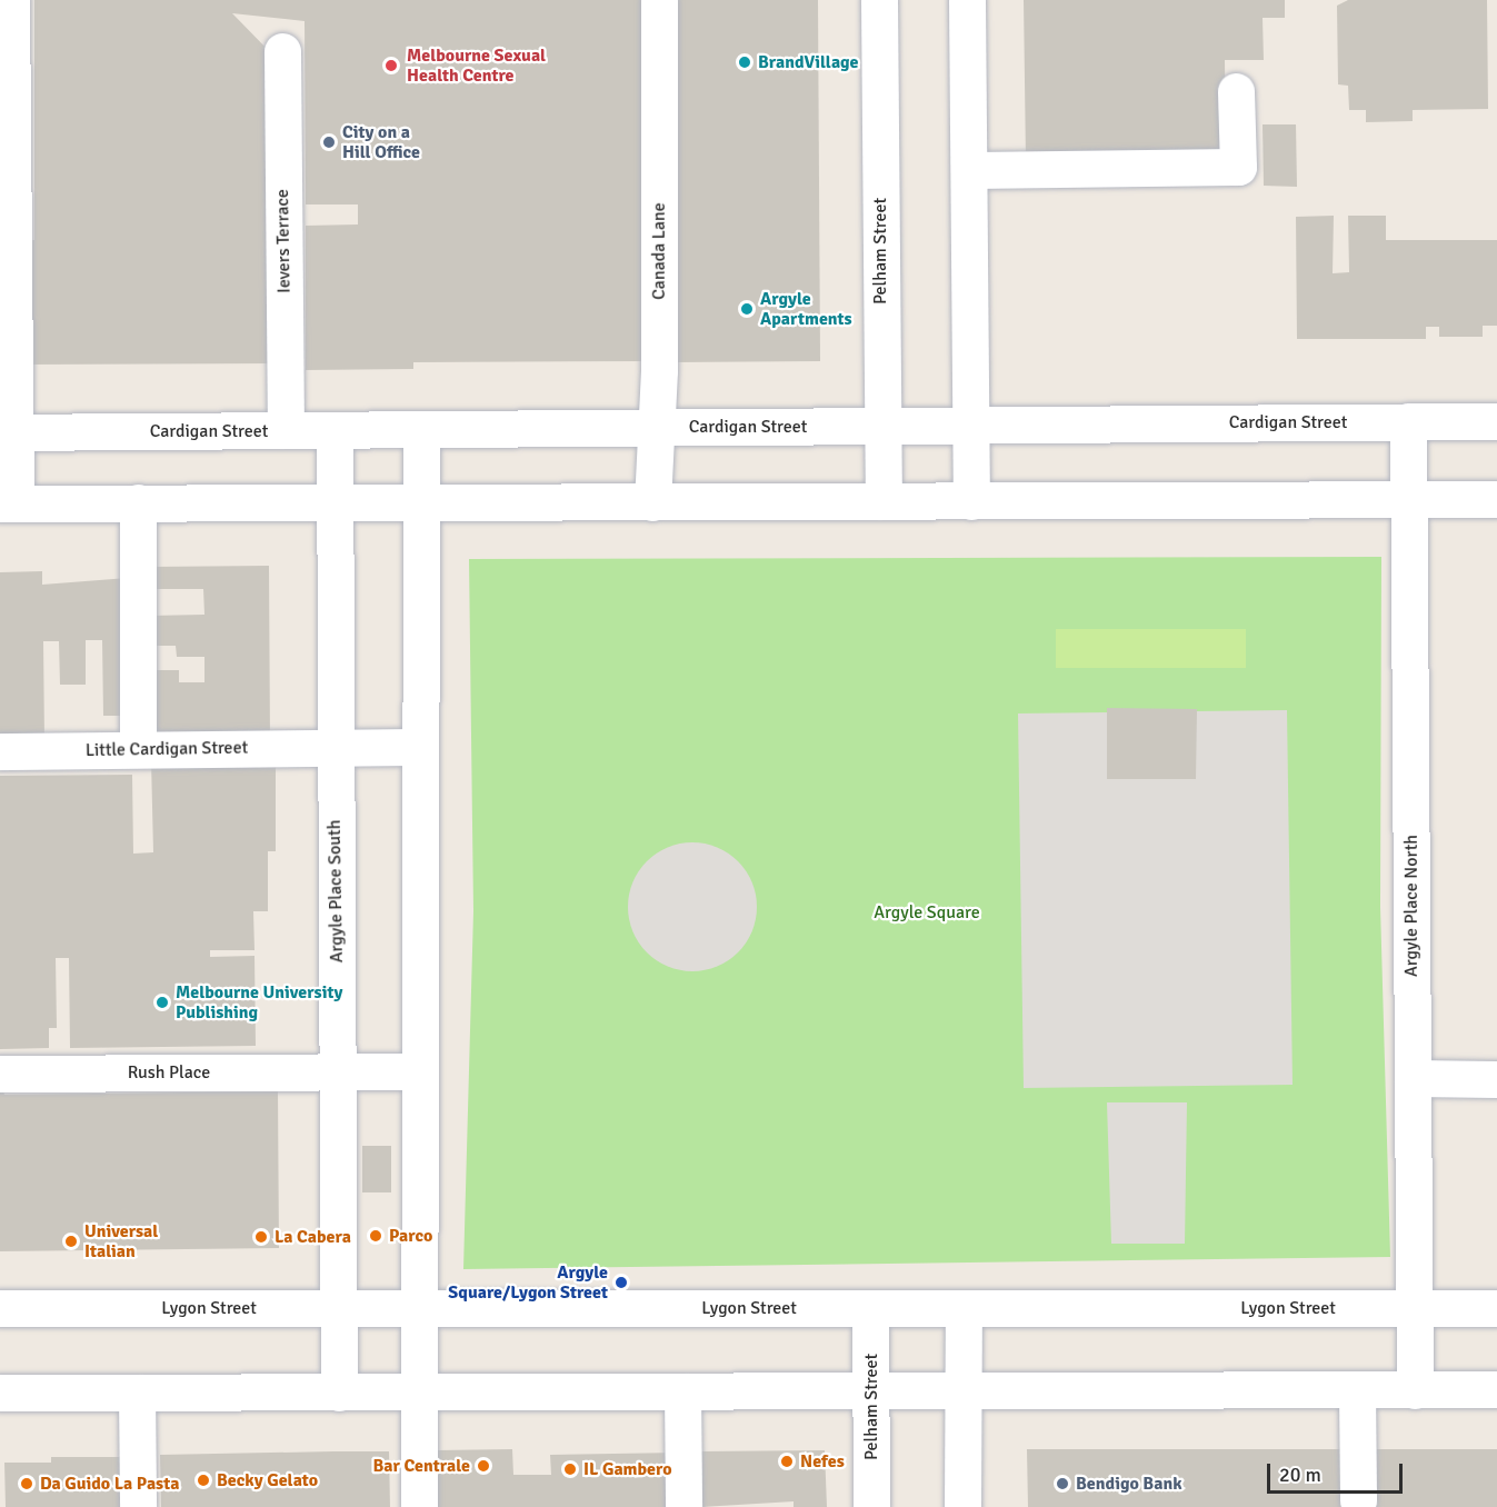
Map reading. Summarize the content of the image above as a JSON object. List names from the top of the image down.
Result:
{
  "streets": {
    "street": [
      "Ievers Terrace",
      "Canada Lane",
      "Pelham Street",
      "Cardigan Street",
      "Little Cardigan Street",
      "Argyle Place South",
      "Argyle Place North",
      "Rush Place",
      "Lygon Street"
    ]
  },
  "crossings": [
    ["Ievers Terrace", "Cardigan Street"],
    ["Canada Lane", "Cardigan Street"],
    ["Pelham Street", "Cardigan Street"],
    ["Pelham Street", "Lygon Street"],
    ["Cardigan Street", "Argyle Place South"],
    ["Cardigan Street", "Argyle Place North"],
    ["Little Cardigan Street", "Argyle Place South"],
    ["Argyle Place South", "Rush Place"],
    ["Argyle Place South", "Lygon Street"],
    ["Argyle Place North", "Lygon Street"]
  ],
  "parks": ["Argyle Square"],
  "places": [
    "BrandVillage",
    "Melbourne Sexual Health Centre",
    "City on a Hill Office",
    "Argyle Apartments",
    "Melbourne University Publishing",
    "Parco",
    "La Cabera",
    "Universal Italian",
    "Argyle Square/Lygon Street",
    "Nefes",
    "Bar Centrale",
    "IL Gambero",
    "Becky Gelato",
    "Da Guido La Pasta",
    "Bendigo Bank"
  ],
  "scale_bar": "20 m"
}
